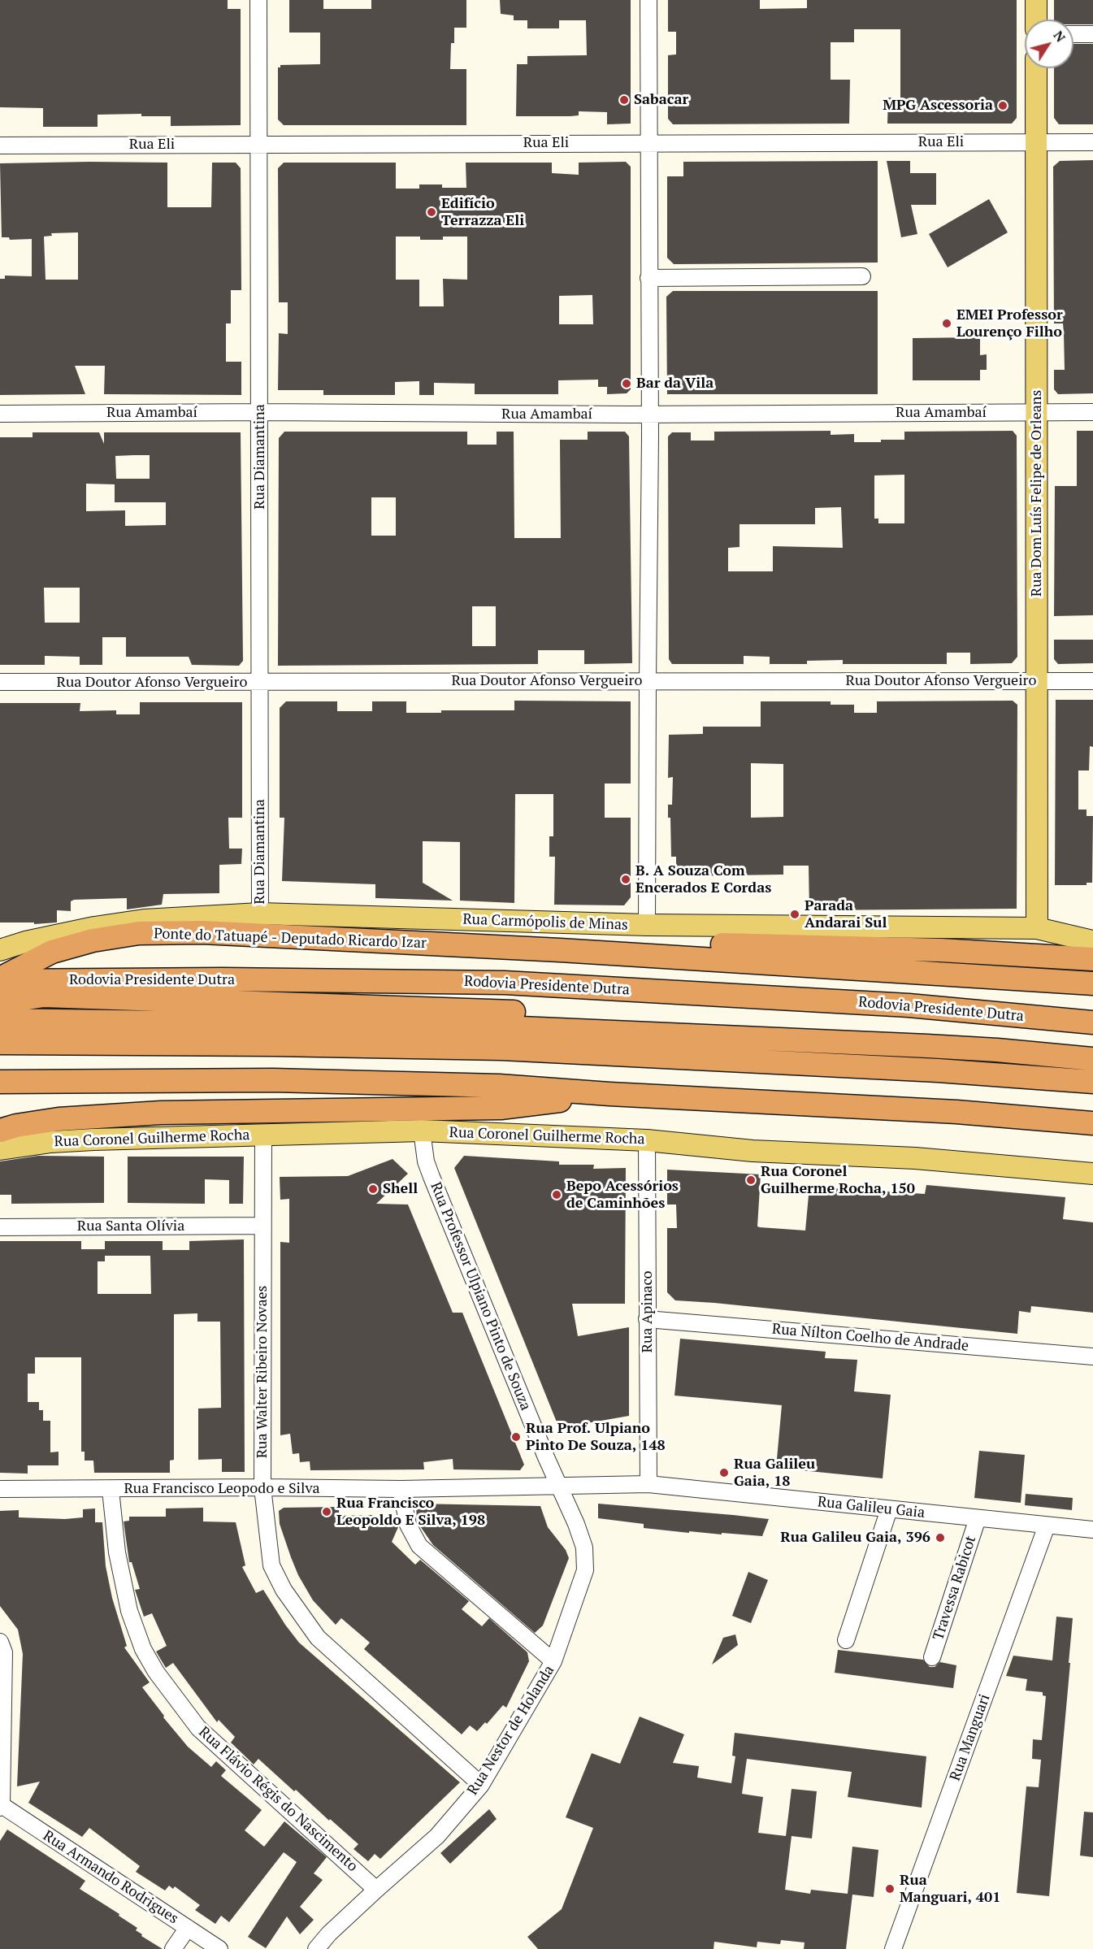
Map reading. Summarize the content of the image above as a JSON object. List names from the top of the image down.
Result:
{
  "streets": {
    "highway": ["Ponte do Tatuapé - Deputado Ricardo Izar", "Rodovia Presidente Dutra"],
    "main road": ["Rua Dom Luís Felipe de Orleans", "Rua Carmópolis de Minas", "Rua Coronel Guilherme Rocha"],
    "street": [
      "Rua Eli",
      "Rua Amambaí",
      "Rua Diamantina",
      "Rua Doutor Afonso Vergueiro",
      "Rua Santa Olívia",
      "Rua Professor Ulpiano Pinto de Souza",
      "Rua Apinaco",
      "Rua Nílton Coelho de Andrade",
      "Rua Walter Ribeiro Novaes",
      "Rua Francisco Leopodo e Silva",
      "Rua Galileu Gaia",
      "Travessa Rabicot",
      "Rua Nestor de Holanda",
      "Rua Manguari",
      "Rua Flávio Régis do Nascimento",
      "Rua Armando Rodrigues"
    ]
  },
  "crossings": [
    ["Rua Eli", "Rua Diamantina"],
    ["Rua Eli", "Rua Dom Luís Felipe de Orleans"],
    ["Rua Amambaí", "Rua Diamantina"],
    ["Rua Amambaí", "Rua Dom Luís Felipe de Orleans"],
    ["Rua Diamantina", "Rua Doutor Afonso Vergueiro"],
    ["Rua Diamantina", "Rua Carmópolis de Minas"],
    ["Rua Dom Luís Felipe de Orleans", "Rua Doutor Afonso Vergueiro"],
    ["Rua Dom Luís Felipe de Orleans", "Rua Carmópolis de Minas"],
    ["Ponte do Tatuapé - Deputado Ricardo Izar", "Rodovia Presidente Dutra"],
    ["Rua Coronel Guilherme Rocha", "Rua Professor Ulpiano Pinto de Souza"],
    ["Rua Coronel Guilherme Rocha", "Rua Apinaco"],
    ["Rua Coronel Guilherme Rocha", "Rua Walter Ribeiro Novaes"],
    ["Rua Santa Olívia", "Rua Walter Ribeiro Novaes"],
    ["Rua Professor Ulpiano Pinto de Souza", "Rua Francisco Leopodo e Silva"],
    ["Rua Professor Ulpiano Pinto de Souza", "Rua Nestor de Holanda"],
    ["Rua Apinaco", "Rua Nílton Coelho de Andrade"],
    ["Rua Apinaco", "Rua Francisco Leopodo e Silva"],
    ["Rua Apinaco", "Rua Galileu Gaia"],
    ["Rua Walter Ribeiro Novaes", "Rua Francisco Leopodo e Silva"],
    ["Rua Walter Ribeiro Novaes", "Rua Nestor de Holanda"],
    ["Rua Francisco Leopodo e Silva", "Rua Galileu Gaia"],
    ["Rua Francisco Leopodo e Silva", "Rua Nestor de Holanda"],
    ["Rua Francisco Leopodo e Silva", "Rua Flávio Régis do Nascimento"],
    ["Rua Galileu Gaia", "Travessa Rabicot"],
    ["Rua Galileu Gaia", "Rua Manguari"],
    ["Rua Nestor de Holanda", "Rua Flávio Régis do Nascimento"]
  ],
  "places": [
    "Sabacar",
    "MPG Ascessoria",
    "Edifício Terrazza Eli",
    "EMEI Professor Lourenço Filho",
    "Bar da Vila",
    "B. A Souza Com Encerados E Cordas",
    "Parada Andarai Sul",
    "Rua Coronel Guilherme Rocha, 150",
    "Shell",
    "Bepo Acessórios de Caminhões",
    "Rua Prof. Ulpiano Pinto De Souza, 148",
    "Rua Galileu Gaia, 18",
    "Rua Francisco Leopoldo E Silva, 198",
    "Rua Galileu Gaia, 396",
    "Rua Manguari, 401"
  ],
  "north": "top right"
}
